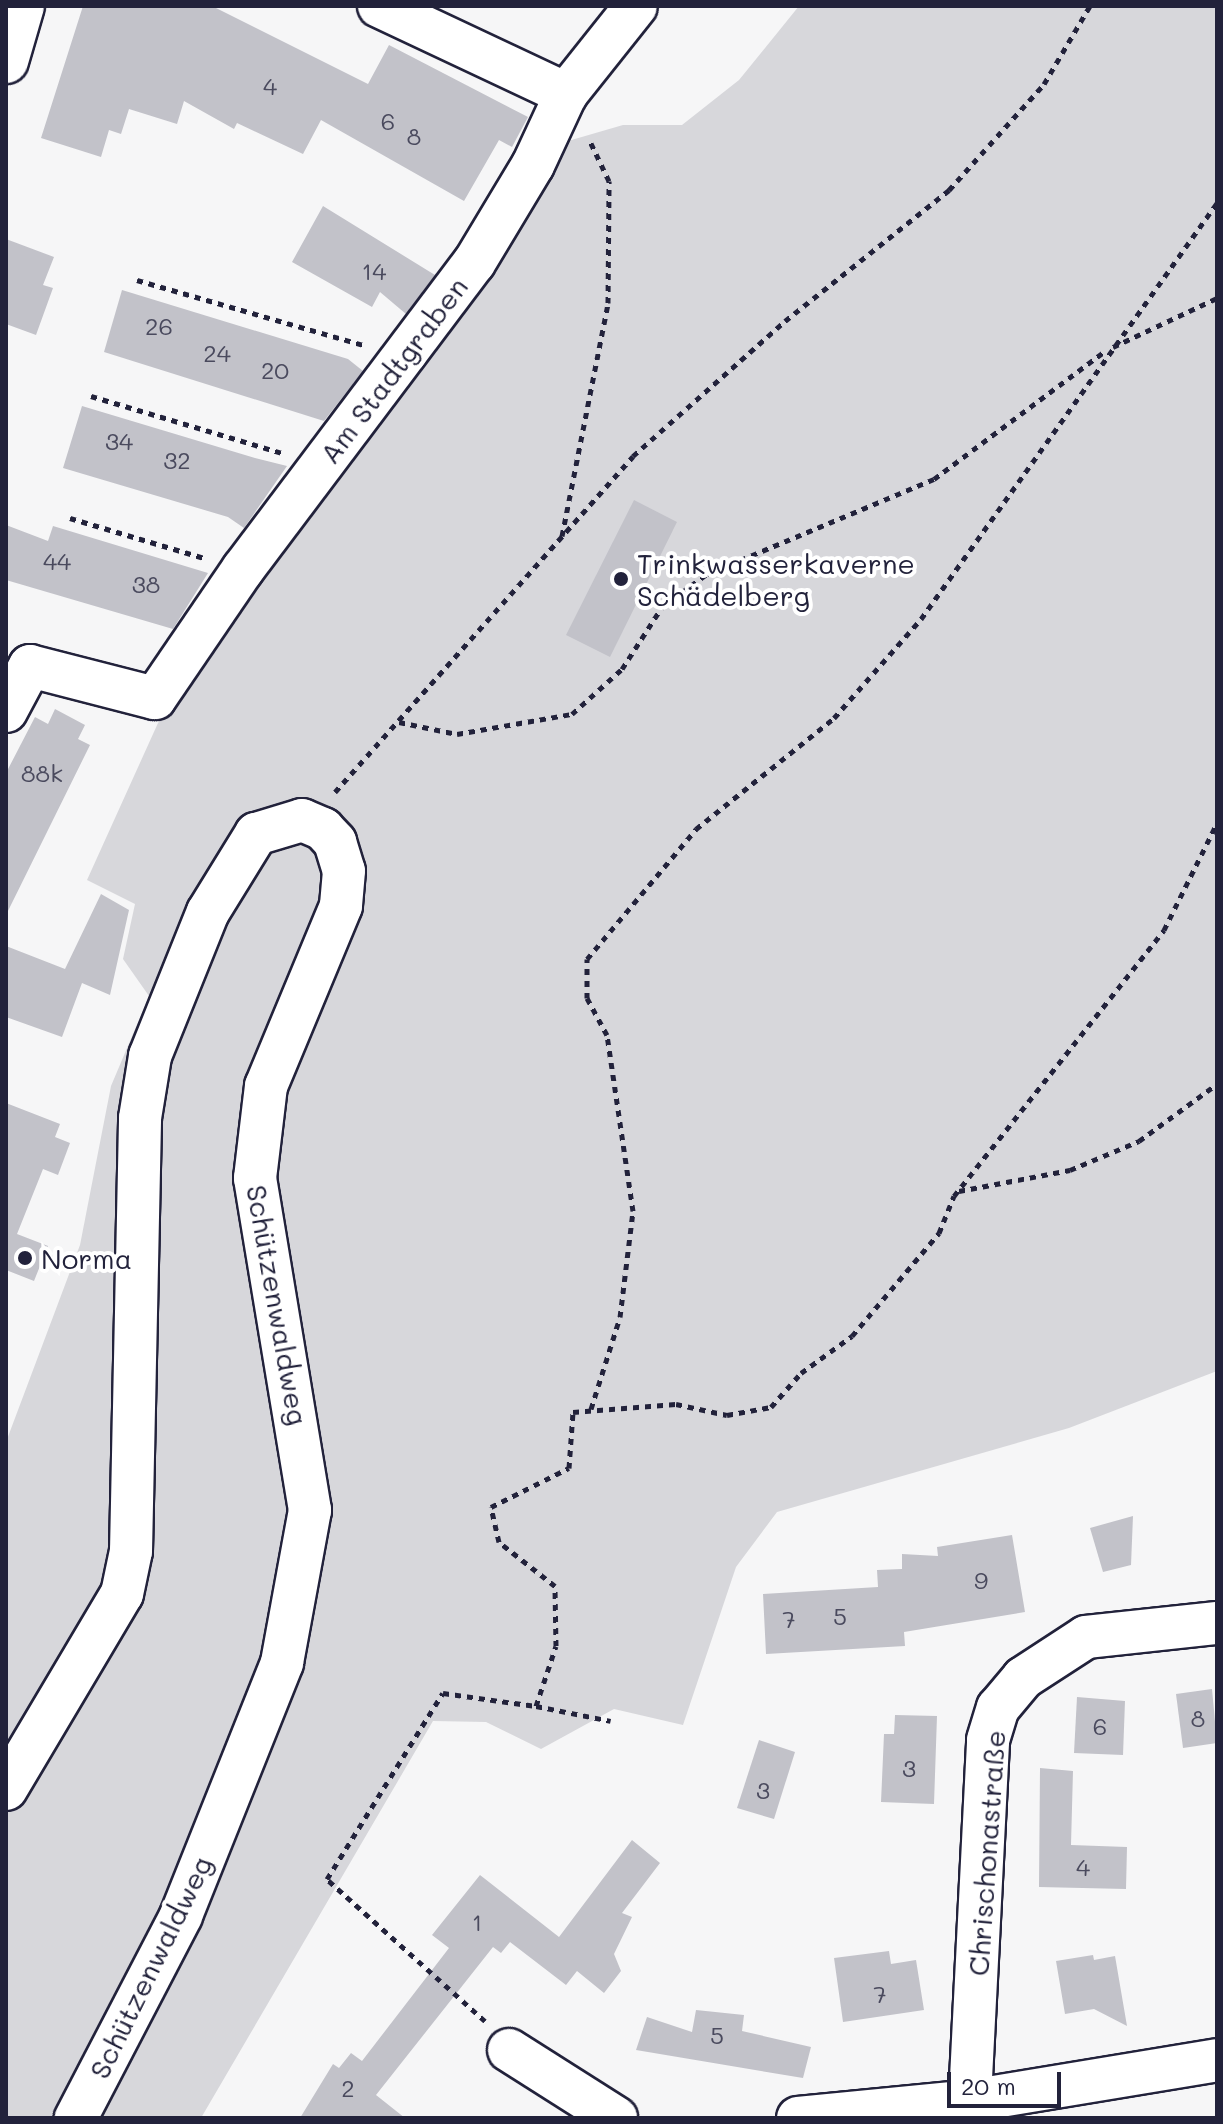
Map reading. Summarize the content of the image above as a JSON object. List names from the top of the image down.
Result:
{
  "streets": {
    "street": ["Am Stadtgraben", "Schützenwaldweg", "Chrischonastraße"]
  },
  "places": ["Trinkwasserkaverne Schädelberg", "Norma"],
  "house_numbers": [
    "4",
    "6",
    "8",
    "14",
    "26",
    "24",
    "20",
    "34",
    "32",
    "44",
    "38",
    "88k",
    "9",
    "5",
    "7",
    "8",
    "6",
    "3",
    "3",
    "4",
    "1",
    "7",
    "5",
    "2"
  ],
  "scale_bar": "20 m"
}
